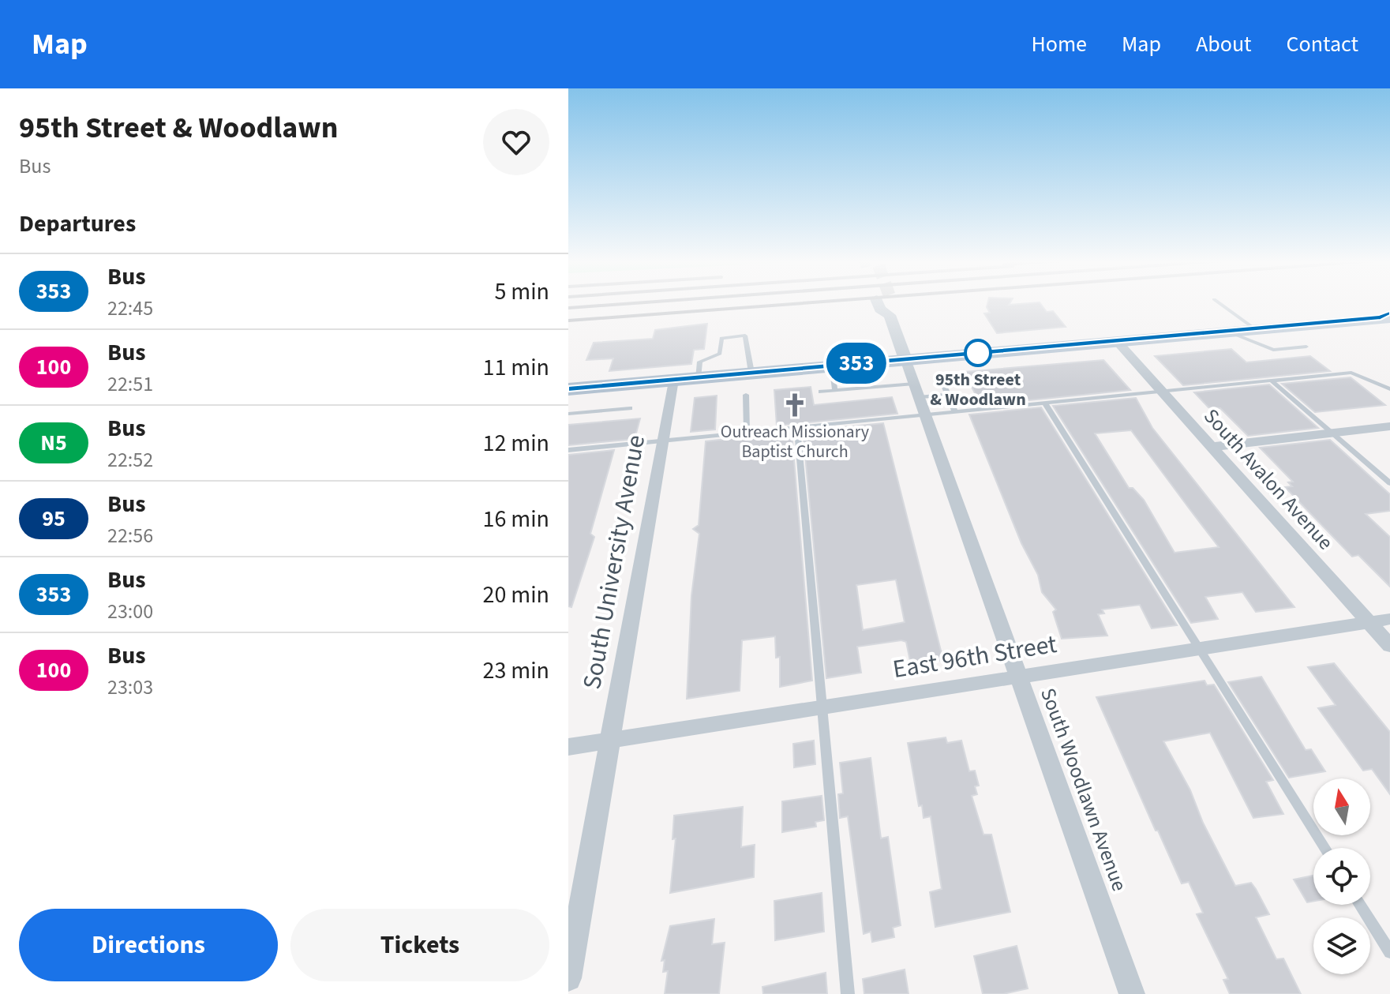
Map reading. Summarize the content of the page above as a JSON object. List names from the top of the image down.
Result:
{
  "streets": {
    "street": [
      "South Avalon Avenue",
      "South University Avenue",
      "East 96th Street",
      "South Woodlawn Avenue"
    ]
  },
  "crossings": [
    ["South Avalon Avenue", "East 96th Street"],
    ["South University Avenue", "East 96th Street"],
    ["East 96th Street", "South Woodlawn Avenue"]
  ],
  "places": {
    "other": ["95th Street & Woodlawn"],
    "church": ["Outreach Missionary Baptist Church"]
  },
  "lines": ["bus line 353"],
  "north": "top",
  "page": {
    "header": "Map",
    "nav": [
      "Home",
      "Map",
      "About",
      "Contact"
    ],
    "heading": [
      ["95th Street & Woodlawn", "Bus"],
      "Departures"
    ],
    "on_map": "353",
    "list": [
      {
        "mark": "353",
        "name": "Bus",
        "note": "22:45",
        "value": "5 min"
      },
      {
        "mark": "100",
        "name": "Bus",
        "note": "22:51",
        "value": "11 min"
      },
      {
        "mark": "N5",
        "name": "Bus",
        "note": "22:52",
        "value": "12 min"
      },
      {
        "mark": "95",
        "name": "Bus",
        "note": "22:56",
        "value": "16 min"
      },
      {
        "mark": "353",
        "name": "Bus",
        "note": "23:00",
        "value": "20 min"
      },
      {
        "mark": "100",
        "name": "Bus",
        "note": "23:03",
        "value": "23 min"
      }
    ],
    "buttons": ["Directions", "Tickets"]
  }
}
